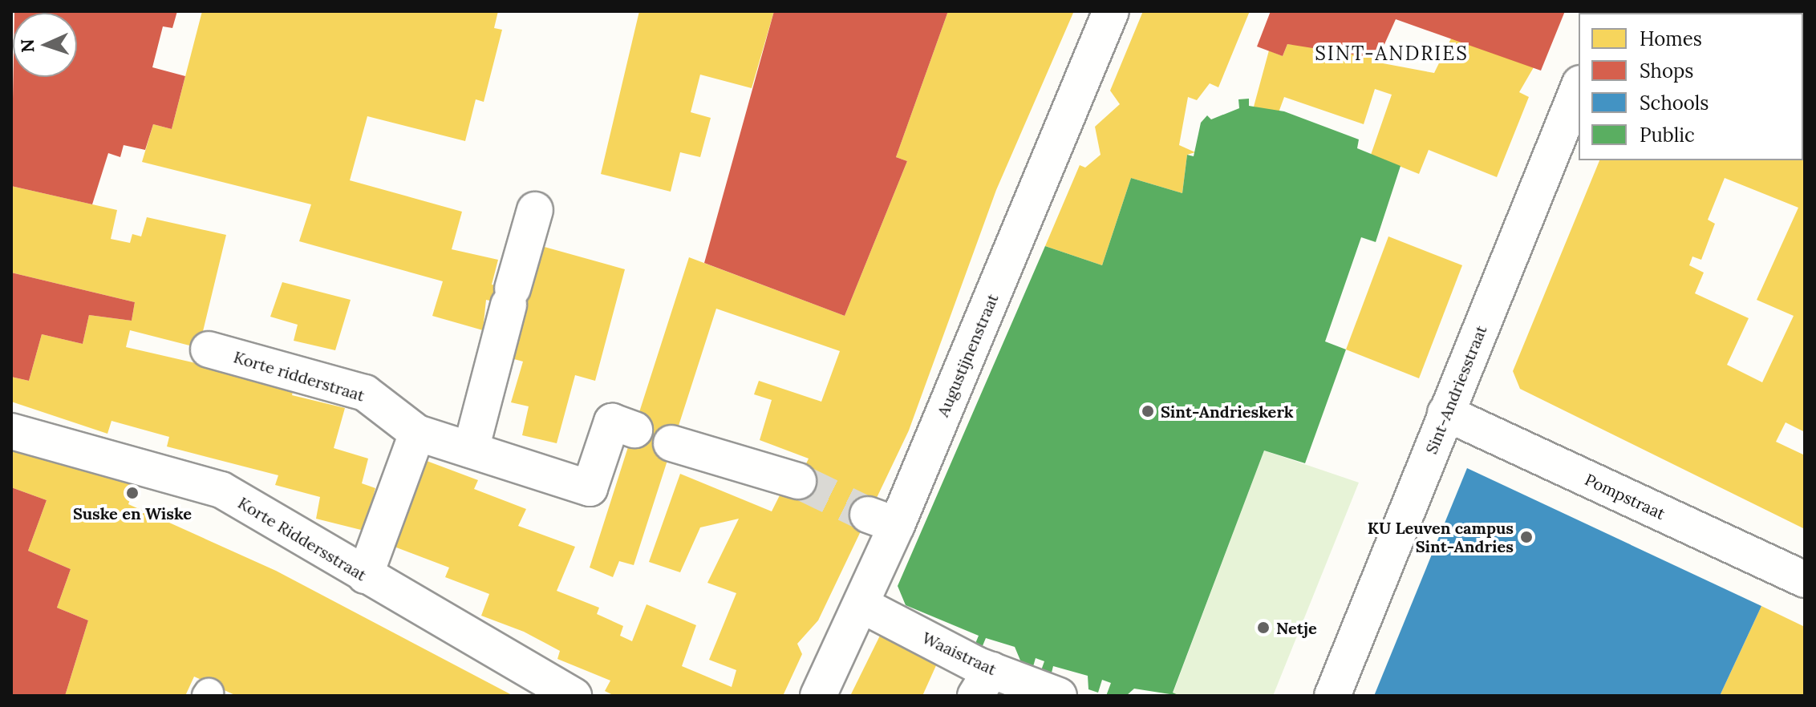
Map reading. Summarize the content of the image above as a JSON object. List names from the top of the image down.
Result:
{
  "streets": {
    "street": [
      "Augustijnenstraat",
      "Korte ridderstraat",
      "Sint-Andriesstraat",
      "Pompstraat",
      "Korte Riddersstraat",
      "Waaistraat"
    ]
  },
  "crossings": [
    ["Augustijnenstraat", "Waaistraat"],
    ["Sint-Andriesstraat", "Pompstraat"]
  ],
  "districts": ["SINT-ANDRIES"],
  "places": [
    "Sint-Andrieskerk",
    "Suske en Wiske",
    "KU Leuven campus Sint-Andries",
    "Netje"
  ],
  "legend": [
    "Homes",
    "Shops",
    "Schools",
    "Public"
  ],
  "north": "left"
}
